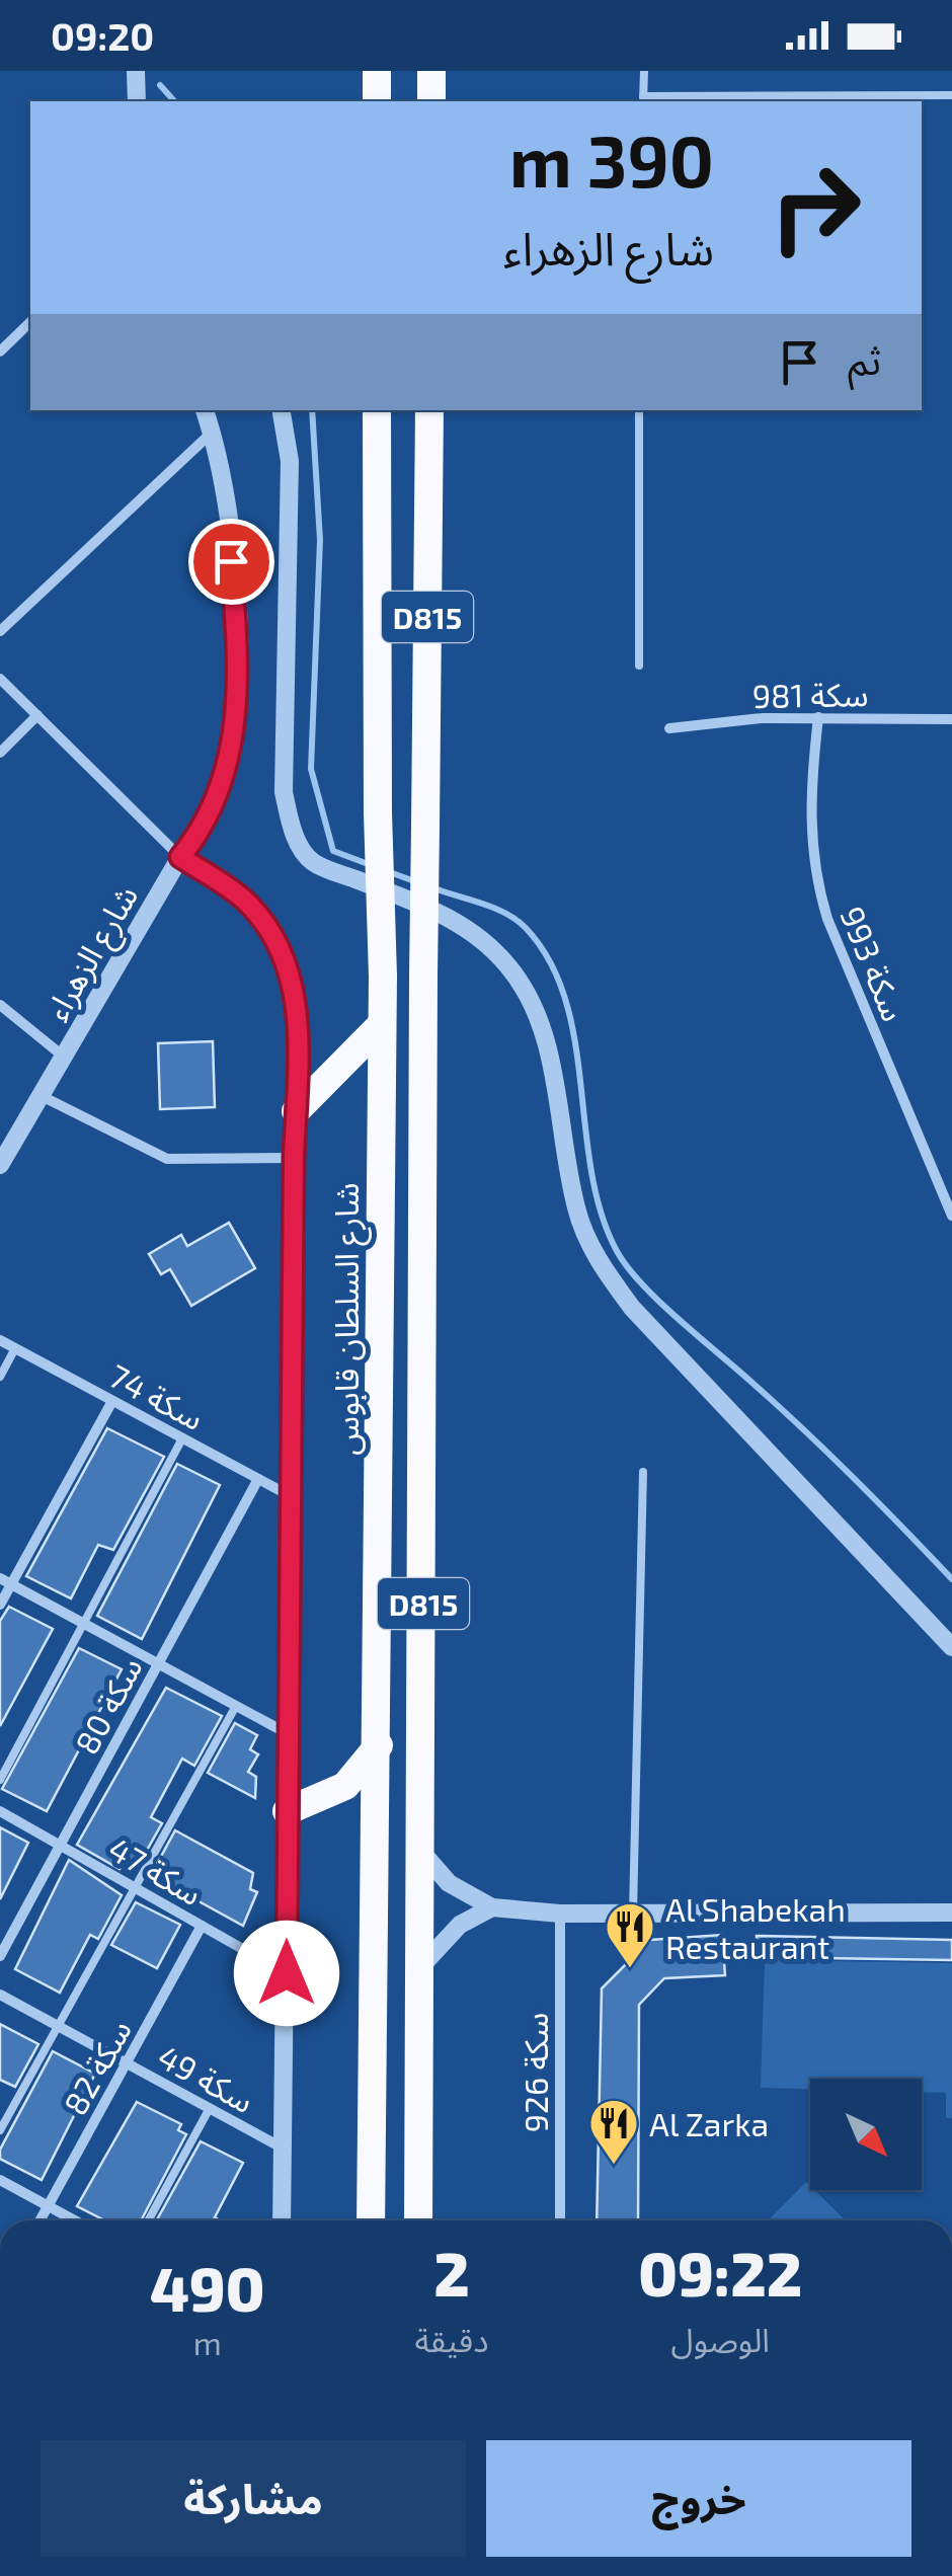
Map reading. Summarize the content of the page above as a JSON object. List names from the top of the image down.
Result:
{
  "streets": {
    "highway": ["D815", "شارع السلطان قابوس"],
    "street": [
      "سكة 981",
      "شارع الزهراء",
      "سكة 993",
      "سكة 74",
      "سكة 80",
      "سكة 47",
      "سكة 82",
      "سكة 926",
      "سكة 49"
    ]
  },
  "crossings": [
    ["سكة 981", "سكة 993"],
    ["سكة 74", "سكة 80"],
    ["سكة 80", "سكة 47"],
    ["سكة 47", "سكة 82"],
    ["سكة 82", "سكة 49"]
  ],
  "places": {
    "restaurant": ["Al Shabekah Restaurant", "Al Zarka"]
  },
  "north": "bottom right",
  "page": {
    "status": "09:20",
    "turn": ["390 m", "شارع الزهراء"],
    "then": "ثم",
    "eta": [
      "09:22",
      "الوصول",
      "2",
      "دقيقة",
      "490",
      "m"
    ],
    "buttons": ["خروج", "مشاركة"]
  }
}
